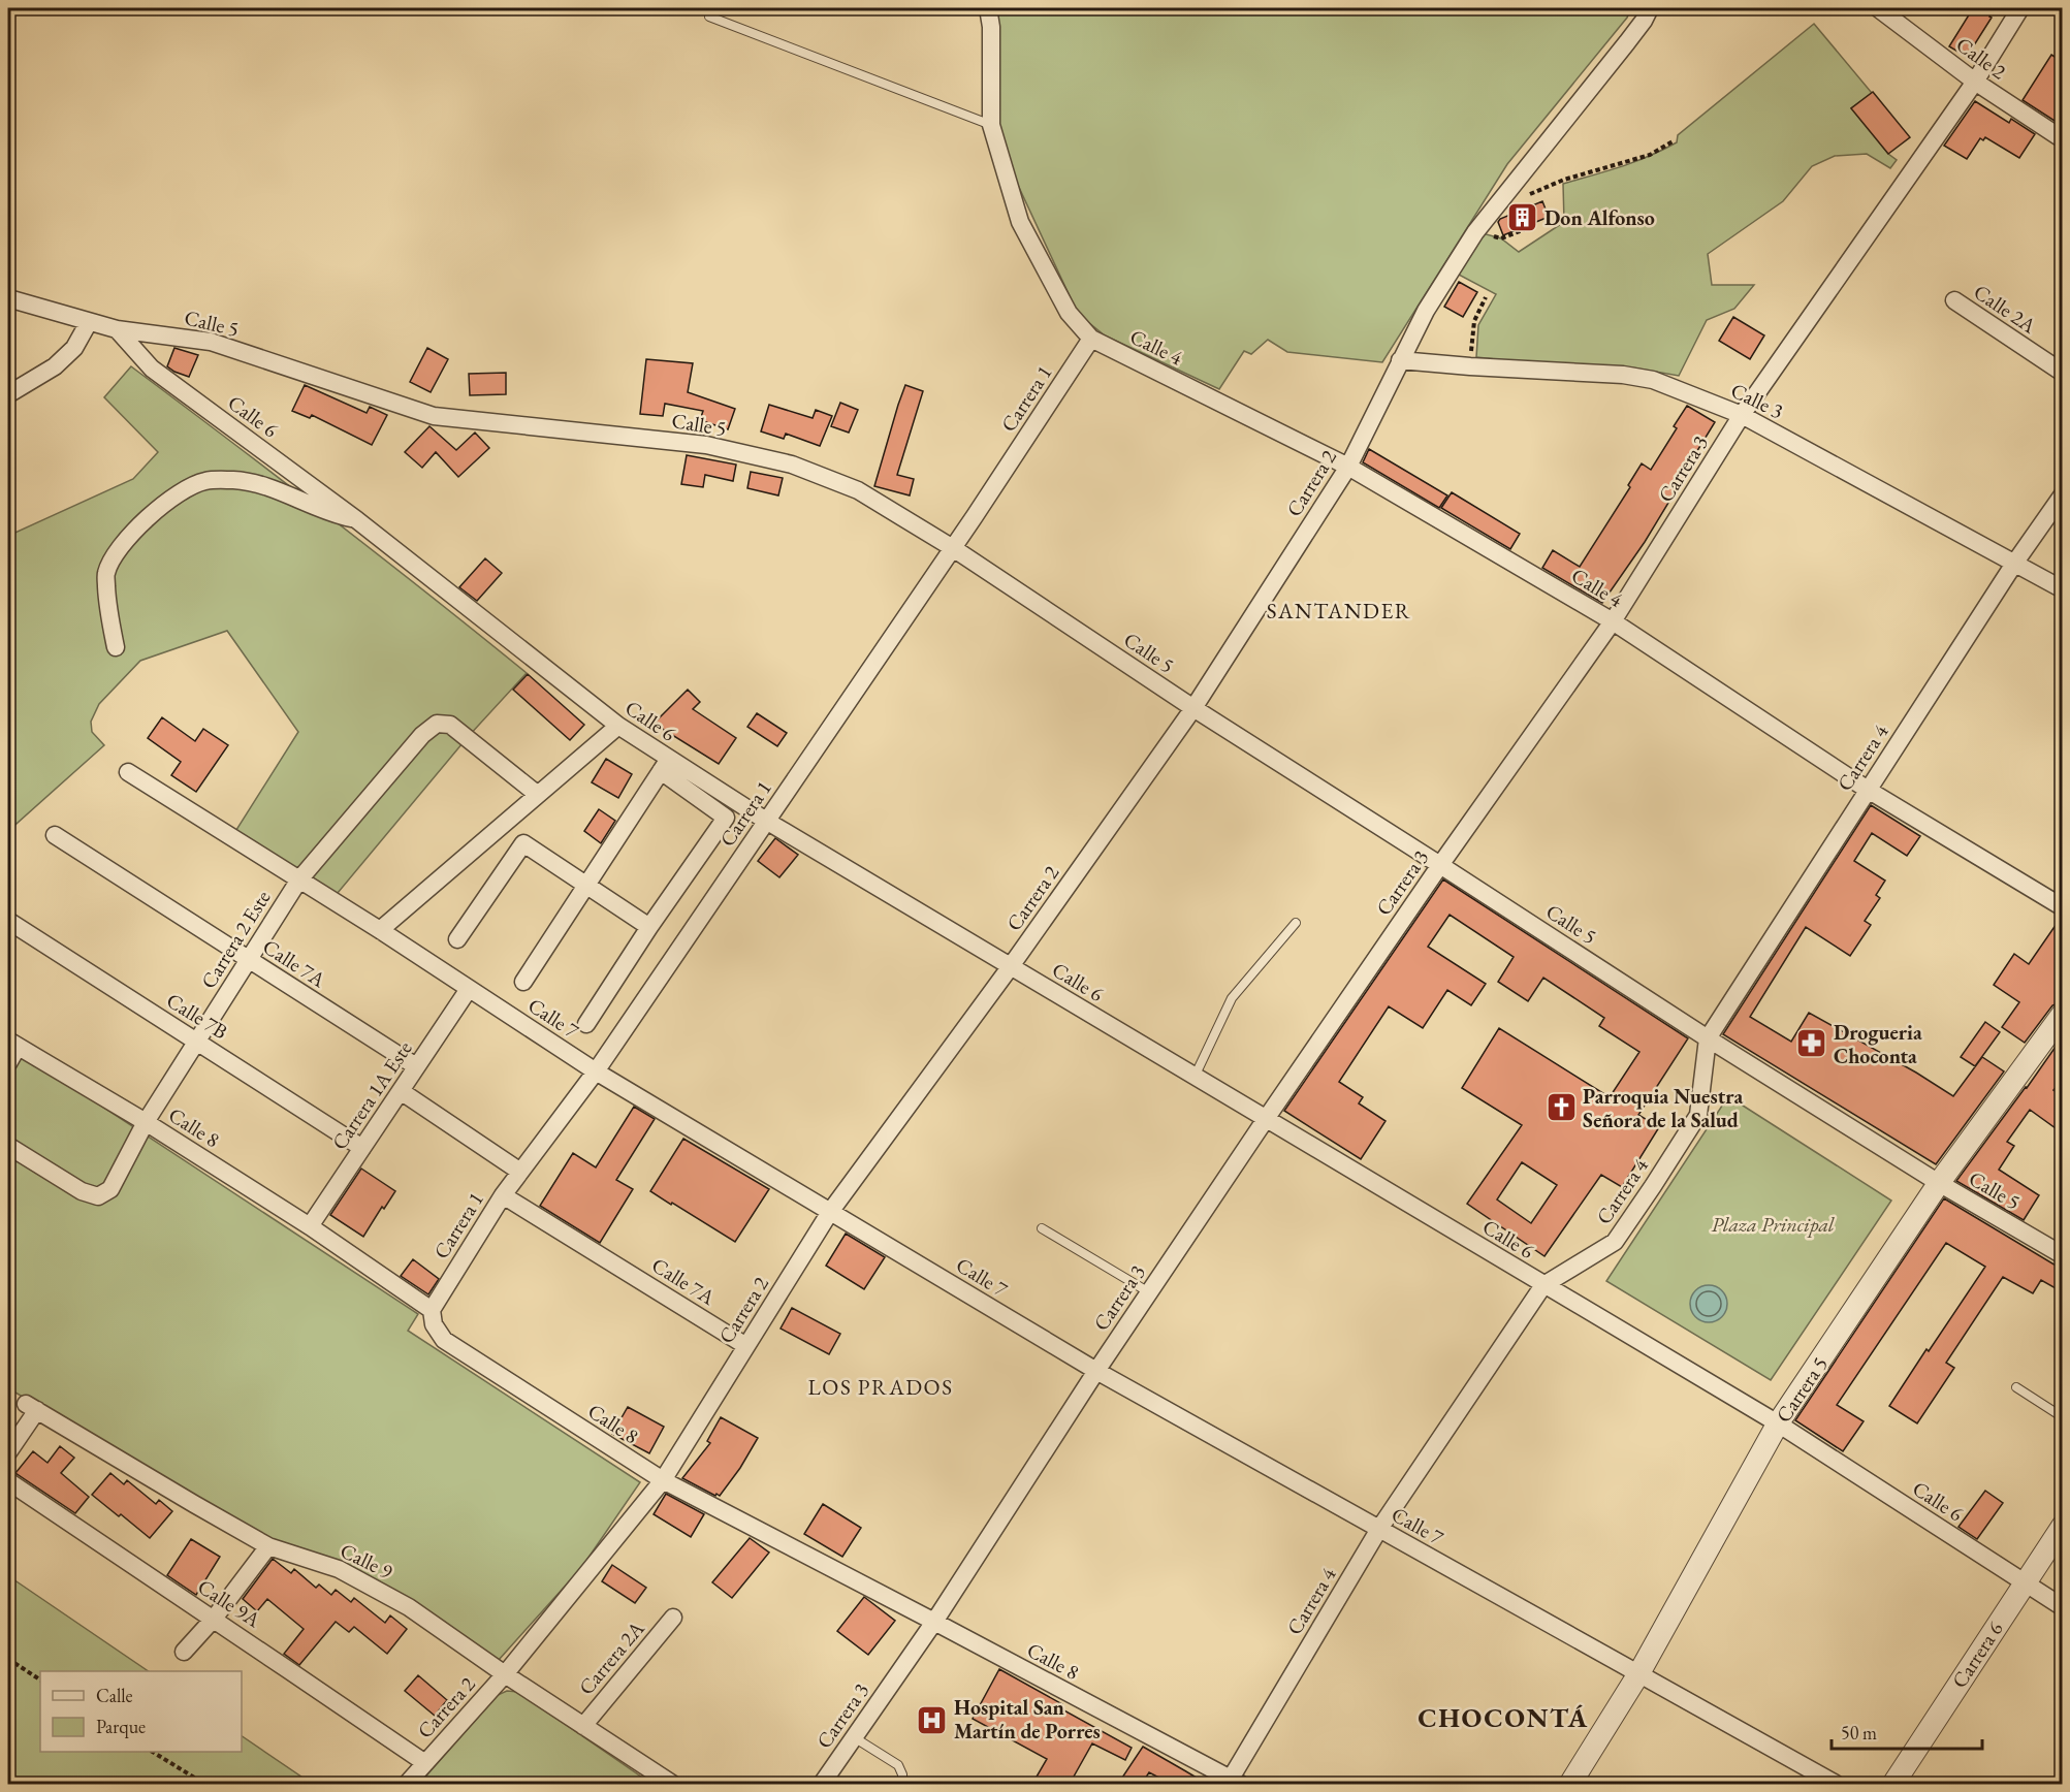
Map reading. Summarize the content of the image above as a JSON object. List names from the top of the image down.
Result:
{
  "streets": {
    "street": [
      "Calle 2",
      "Calle 2A",
      "Calle 5",
      "Calle 4",
      "Carrera 1",
      "Calle 3",
      "Calle 6",
      "Carrera 3",
      "Carrera 2",
      "Carrera 4",
      "Carrera 2 Este",
      "Calle 7A",
      "Calle 7B",
      "Calle 7",
      "Carrera 1A Este",
      "Calle 8",
      "Carrera 5",
      "Calle 9",
      "Calle 9A",
      "Carrera 6",
      "Carrera 2A"
    ]
  },
  "crossings": [
    ["Calle 2", "Carrera 3"],
    ["Calle 5", "Carrera 1"],
    ["Calle 5", "Calle 6"],
    ["Calle 5", "Carrera 3"],
    ["Calle 5", "Carrera 2"],
    ["Calle 5", "Carrera 4"],
    ["Calle 5", "Carrera 5"],
    ["Calle 4", "Carrera 1"],
    ["Calle 4", "Carrera 3"],
    ["Calle 4", "Carrera 2"],
    ["Calle 4", "Carrera 4"],
    ["Carrera 1", "Calle 6"],
    ["Carrera 1", "Calle 7A"],
    ["Carrera 1", "Calle 7"],
    ["Carrera 1", "Calle 8"],
    ["Calle 3", "Carrera 3"],
    ["Calle 3", "Carrera 2"],
    ["Calle 3", "Carrera 4"],
    ["Calle 6", "Carrera 3"],
    ["Calle 6", "Carrera 2"],
    ["Calle 6", "Carrera 4"],
    ["Calle 6", "Carrera 5"],
    ["Calle 6", "Carrera 6"],
    ["Carrera 3", "Calle 7"],
    ["Carrera 3", "Calle 8"],
    ["Carrera 2", "Calle 7A"],
    ["Carrera 2", "Calle 7"],
    ["Carrera 2", "Calle 8"],
    ["Carrera 2", "Calle 9"],
    ["Carrera 2", "Calle 9A"],
    ["Carrera 4", "Calle 7"],
    ["Carrera 4", "Calle 8"],
    ["Carrera 2 Este", "Calle 7A"],
    ["Carrera 2 Este", "Calle 7B"],
    ["Carrera 2 Este", "Calle 7"],
    ["Carrera 2 Este", "Calle 8"],
    ["Calle 7A", "Carrera 1A Este"],
    ["Calle 7B", "Carrera 1A Este"],
    ["Calle 7", "Carrera 1A Este"],
    ["Calle 7", "Carrera 5"],
    ["Carrera 1A Este", "Calle 8"],
    ["Calle 9", "Carrera 2A"]
  ],
  "districts": ["SANTANDER", "LOS PRADOS", "CHOCONTÁ"],
  "parks": ["Plaza Principal"],
  "places": {
    "building": ["Don Alfonso"],
    "pharmacy": ["Drogueria Choconta"],
    "church": ["Parroquia Nuestra Señora de la Salud"],
    "hospital": ["Hospital San Martín de Porres"]
  },
  "legend": ["Calle", "Parque"],
  "scale_bar": "50 m"
}
